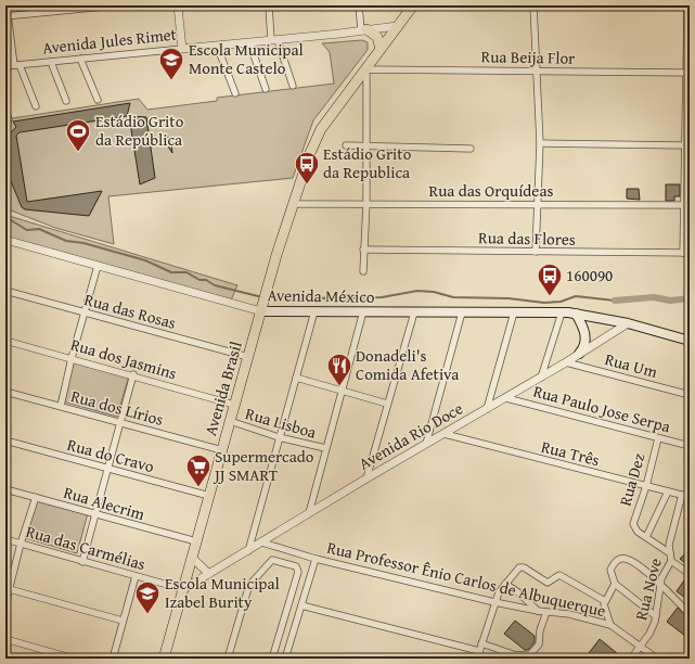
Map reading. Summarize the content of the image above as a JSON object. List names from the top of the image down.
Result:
{
  "streets": {
    "main road": ["Avenida México", "Avenida Brasil"],
    "street": [
      "Avenida Jules Rimet",
      "Rua Beija Flor",
      "Rua das Orquídeas",
      "Rua das Flores",
      "Rua das Rosas",
      "Rua dos Jasmins",
      "Rua Um",
      "Rua dos Lírios",
      "Rua Paulo Jose Serpa",
      "Rua Lisboa",
      "Avenida Rio Doce",
      "Rua Três",
      "Rua do Cravo",
      "Rua Dez",
      "Rua Alecrim",
      "Rua das Carmélias",
      "Rua Professor Ênio Carlos de Albuquerque",
      "Rua Nove"
    ]
  },
  "crossings": [
    ["Avenida Jules Rimet", "Avenida Brasil"],
    ["Rua Beija Flor", "Avenida Brasil"],
    ["Rua das Orquídeas", "Avenida Brasil"],
    ["Avenida México", "Avenida Brasil"],
    ["Avenida México", "Avenida Rio Doce"],
    ["Rua das Rosas", "Avenida Brasil"],
    ["Rua dos Jasmins", "Avenida Brasil"],
    ["Rua Um", "Avenida Rio Doce"],
    ["Avenida Brasil", "Rua dos Lírios"],
    ["Avenida Brasil", "Rua Lisboa"],
    ["Avenida Brasil", "Avenida Rio Doce"],
    ["Avenida Brasil", "Rua do Cravo"],
    ["Avenida Brasil", "Rua Alecrim"],
    ["Avenida Brasil", "Rua das Carmélias"],
    ["Rua Paulo Jose Serpa", "Avenida Rio Doce"],
    ["Rua Paulo Jose Serpa", "Rua Dez"],
    ["Avenida Rio Doce", "Rua Três"],
    ["Avenida Rio Doce", "Rua das Carmélias"],
    ["Avenida Rio Doce", "Rua Professor Ênio Carlos de Albuquerque"],
    ["Rua Três", "Rua Dez"],
    ["Rua Três", "Rua Nove"],
    ["Rua Professor Ênio Carlos de Albuquerque", "Rua Nove"]
  ],
  "places": {
    "school or university": ["Escola Municipal Monte Castelo", "Escola Municipal Izabel Burity"],
    "sports": ["Estádio Grito da República"],
    "bus stop": ["Estádio Grito da Republica", "160090"],
    "restaurant": ["Donadeli's Comida Afetiva"],
    "supermarket": ["Supermercado JJ SMART"]
  }
}
